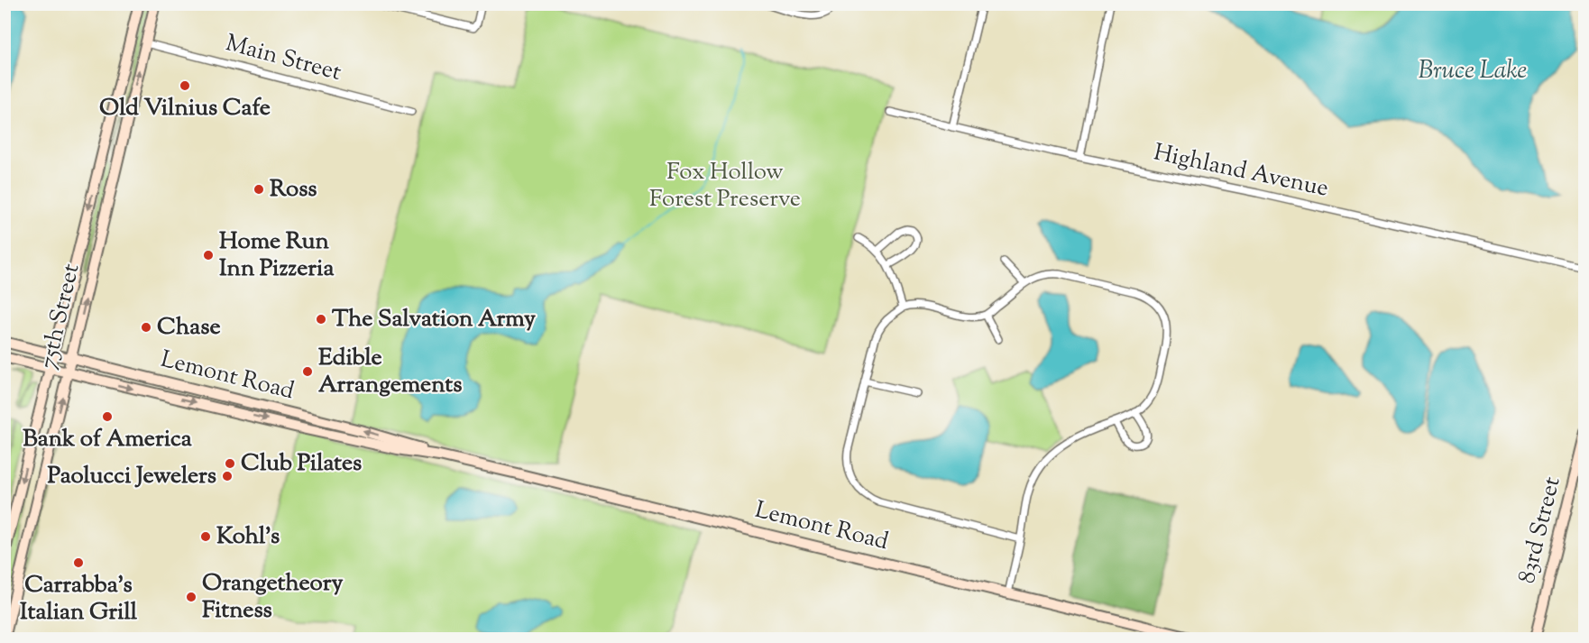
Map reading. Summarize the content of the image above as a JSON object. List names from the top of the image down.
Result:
{
  "streets": {
    "main road": ["75th Street", "Lemont Road", "83rd Street"],
    "street": ["Main Street", "Highland Avenue"]
  },
  "crossings": [
    ["Main Street", "75th Street"],
    ["75th Street", "Lemont Road"]
  ],
  "water": ["Bruce Lake"],
  "parks": ["Fox Hollow Forest Preserve"],
  "places": [
    "Old Vilnius Cafe",
    "Ross",
    "Home Run Inn Pizzeria",
    "The Salvation Army",
    "Chase",
    "Edible Arrangements",
    "Bank of America",
    "Club Pilates",
    "Paolucci Jewelers",
    "Kohl's",
    "Carrabba's Italian Grill",
    "Orangetheory Fitness"
  ]
}
